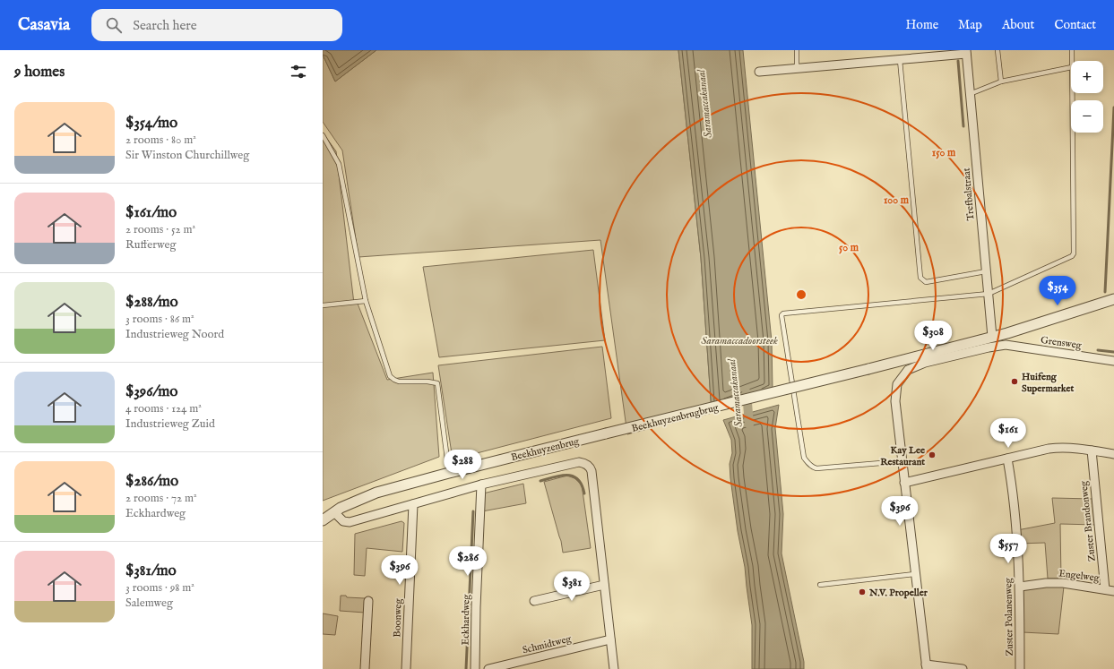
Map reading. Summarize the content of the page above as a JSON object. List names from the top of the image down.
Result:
{
  "streets": {
    "street": [
      "Trefbalstraat",
      "Grensweg",
      "Beekhuyzenbrugbrug",
      "Beekhuyzenbrug",
      "Zuster Brandonweg",
      "Engelweg",
      "Zuster Polanenweg",
      "Boonweg",
      "Eckhardweg",
      "Schmidtweg"
    ]
  },
  "crossings": [
    ["Grensweg", "Beekhuyzenbrugbrug"],
    ["Beekhuyzenbrugbrug", "Beekhuyzenbrug"],
    ["Zuster Brandonweg", "Engelweg"],
    ["Engelweg", "Zuster Polanenweg"]
  ],
  "water": ["Saramaccakanaal", "Saramaccadoorsteek"],
  "places": ["Huifeng Supermarket", "Kay Lee Restaurant", "N.V. Propeller"],
  "page": {
    "header": "Casavia",
    "search": "Search here",
    "nav": [
      "Home",
      "Map",
      "About",
      "Contact"
    ],
    "heading": "9 homes",
    "map_buttons": ["+", "−"],
    "list": [
      {
        "name": "$354/mo",
        "note": "2 rooms · 80 m² · Sir Winston Churchillweg"
      },
      {
        "name": "$161/mo",
        "note": "2 rooms · 52 m² · Rufferweg"
      },
      {
        "name": "$288/mo",
        "note": "3 rooms · 86 m² · Industrieweg Noord"
      },
      {
        "name": "$396/mo",
        "note": "4 rooms · 124 m² · Industrieweg Zuid"
      },
      {
        "name": "$286/mo",
        "note": "2 rooms · 72 m² · Eckhardweg"
      },
      {
        "name": "$381/mo",
        "note": "3 rooms · 98 m² · Salemweg"
      }
    ],
    "price": [
      "$354",
      "$308",
      "$161",
      "$288",
      "$396",
      "$557",
      "$286",
      "$396",
      "$381"
    ]
  },
  "rings": ["150 m", "100 m", "50 m"]
}
